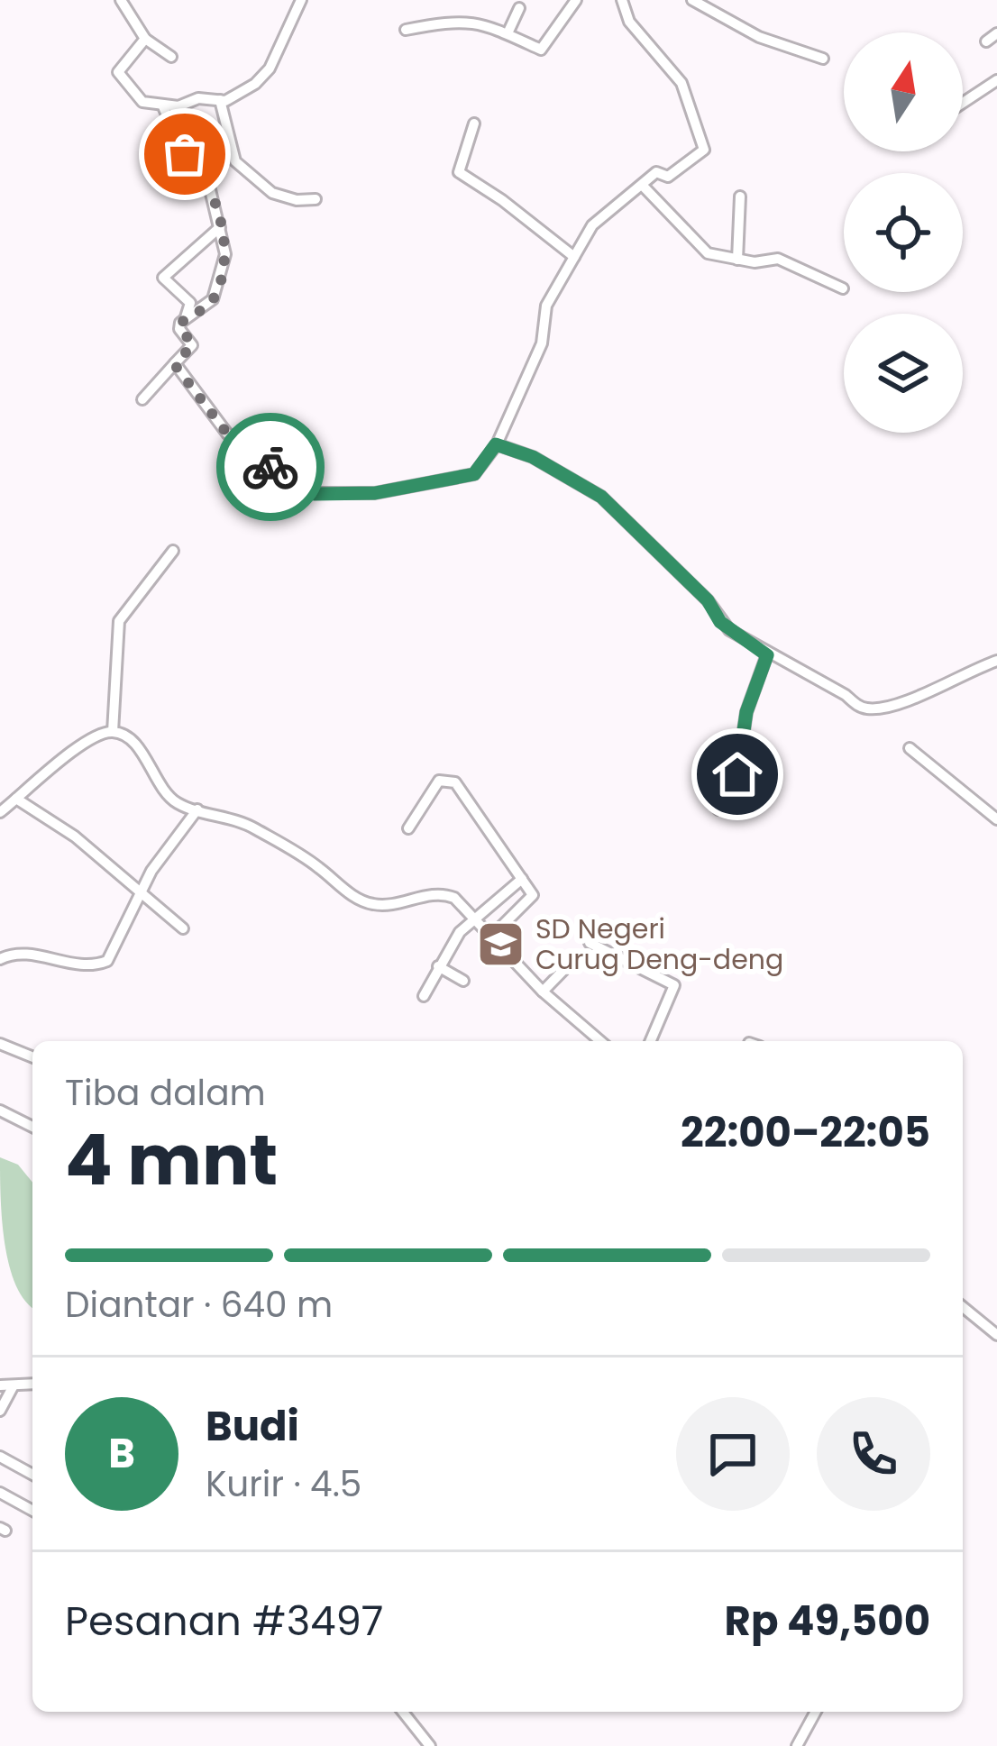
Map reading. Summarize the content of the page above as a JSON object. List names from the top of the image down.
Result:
{
  "places": {
    "school or university": ["SD Negeri Curug Deng-deng"]
  },
  "north": "top",
  "page": {
    "heading": ["4 mnt", "Tiba dalam", "22:00–22:05"],
    "panel": [
      "Budi",
      "Kurir · 4.5",
      "Pesanan #3497",
      "Rp 49,500"
    ],
    "bar": "Diantar · 640 m",
    "round": "B"
  }
}
